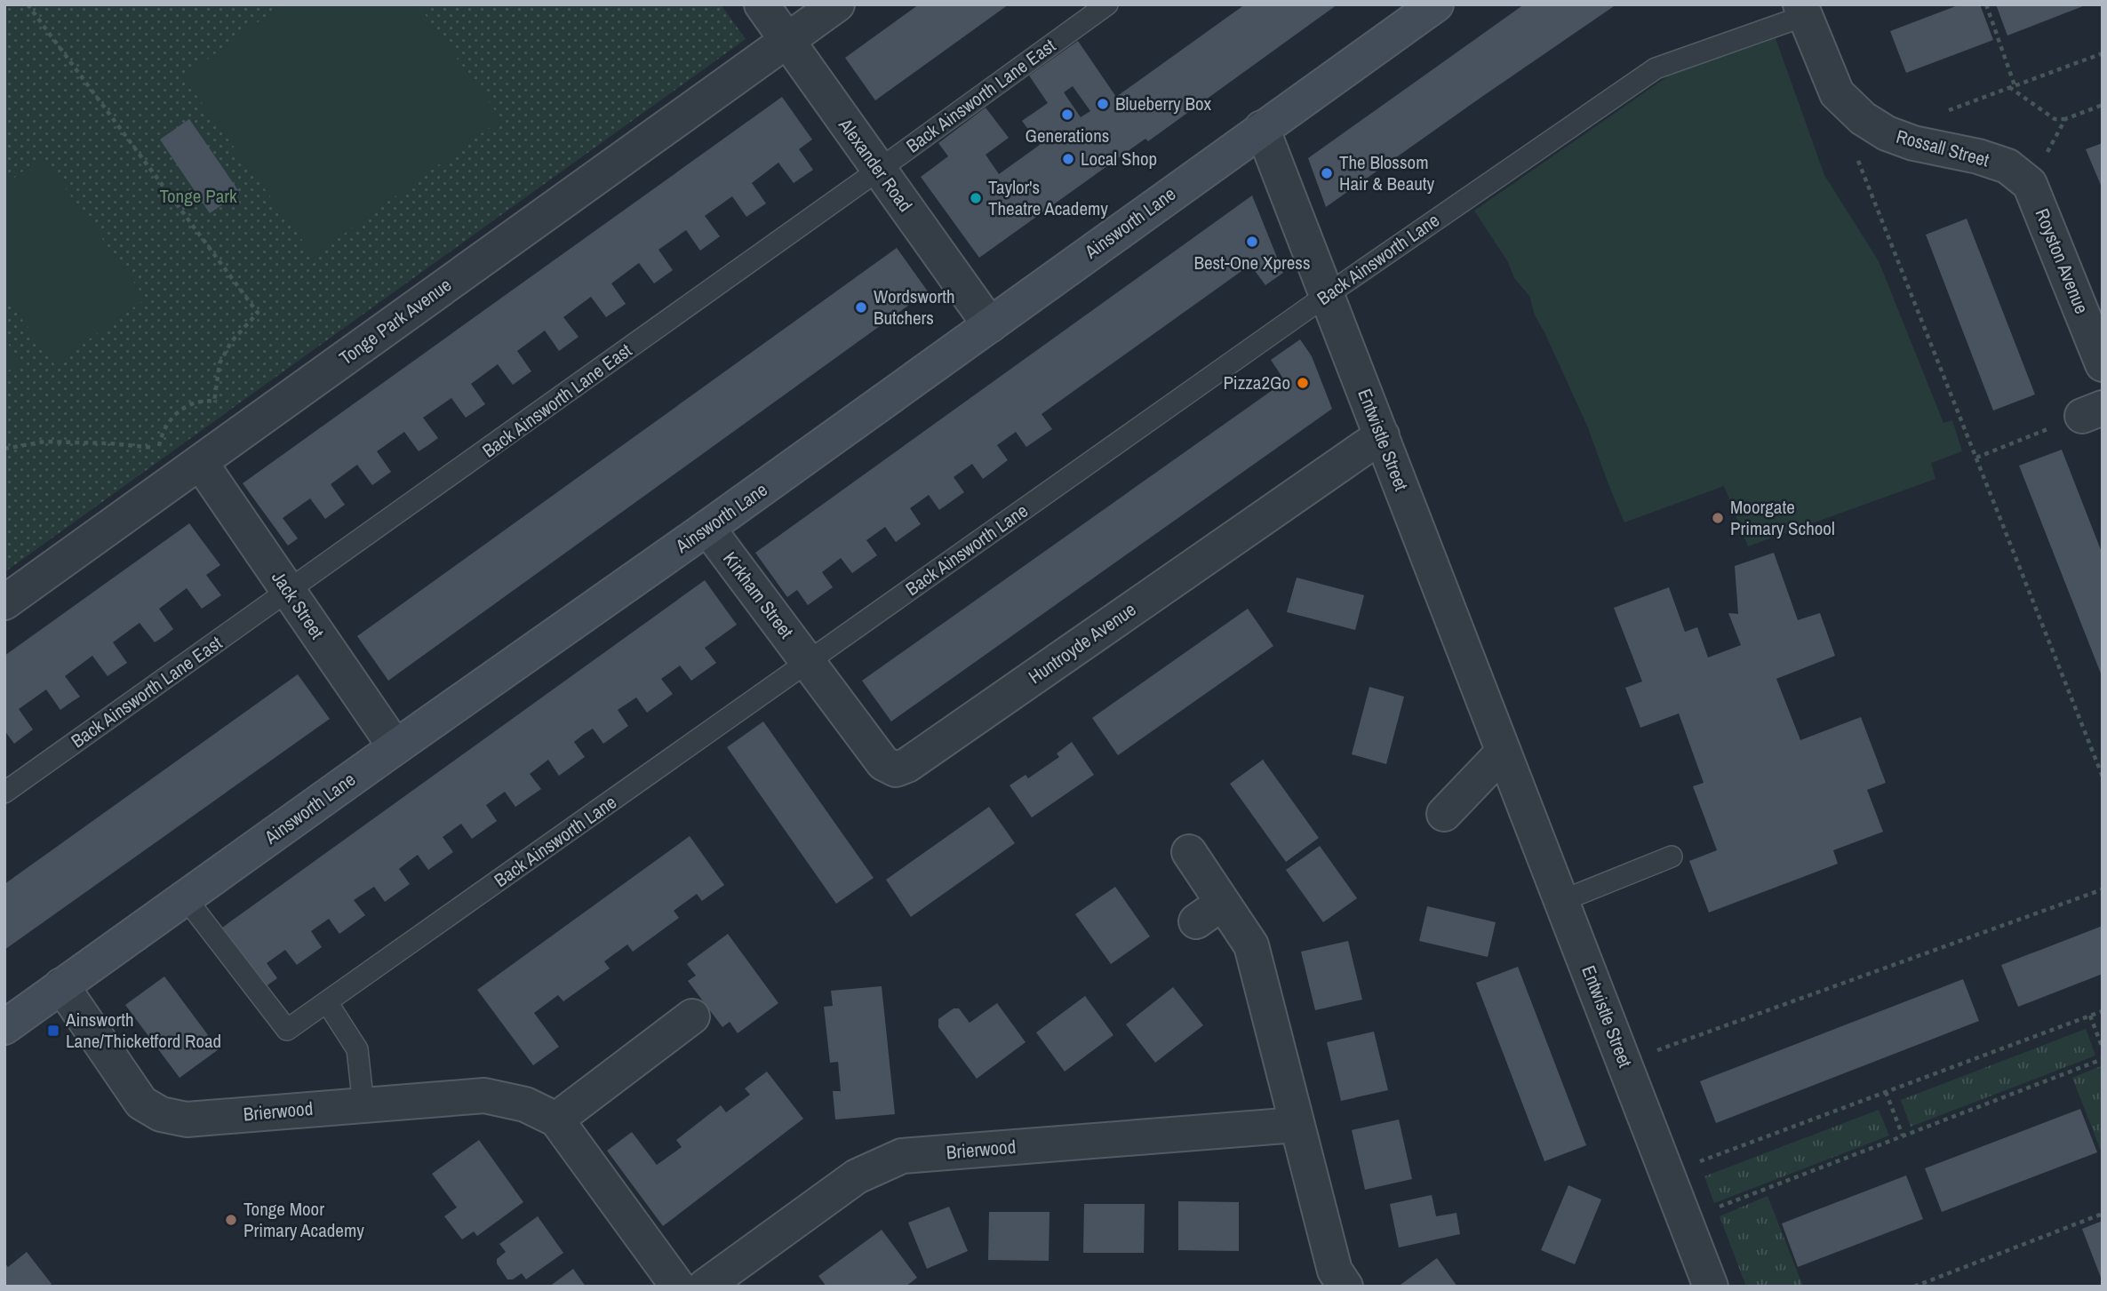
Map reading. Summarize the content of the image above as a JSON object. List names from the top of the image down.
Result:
{
  "streets": {
    "main road": ["Ainsworth Lane"],
    "street": [
      "Rossall Street",
      "Alexander Road",
      "Royston Avenue",
      "Tonge Park Avenue",
      "Entwistle Street",
      "Kirkham Street",
      "Jack Street",
      "Huntroyde Avenue",
      "Brierwood"
    ],
    "lane": ["Back Ainsworth Lane East", "Back Ainsworth Lane"]
  },
  "crossings": [
    ["Back Ainsworth Lane East", "Alexander Road"],
    ["Back Ainsworth Lane East", "Jack Street"],
    ["Rossall Street", "Back Ainsworth Lane"],
    ["Rossall Street", "Royston Avenue"],
    ["Alexander Road", "Ainsworth Lane"],
    ["Alexander Road", "Tonge Park Avenue"],
    ["Ainsworth Lane", "Back Ainsworth Lane"],
    ["Ainsworth Lane", "Entwistle Street"],
    ["Ainsworth Lane", "Kirkham Street"],
    ["Ainsworth Lane", "Jack Street"],
    ["Ainsworth Lane", "Brierwood"],
    ["Back Ainsworth Lane", "Entwistle Street"],
    ["Back Ainsworth Lane", "Kirkham Street"],
    ["Back Ainsworth Lane", "Huntroyde Avenue"],
    ["Tonge Park Avenue", "Jack Street"],
    ["Entwistle Street", "Huntroyde Avenue"],
    ["Kirkham Street", "Huntroyde Avenue"]
  ],
  "parks": ["Tonge Park"],
  "places": {
    "other": [
      "Blueberry Box",
      "Generations",
      "Local Shop",
      "The Blossom Hair & Beauty",
      "Taylor's Theatre Academy",
      "Best-One Xpress",
      "Wordsworth Butchers",
      "Pizza2Go",
      "Moorgate Primary School",
      "Tonge Moor Primary Academy"
    ],
    "transit": ["Ainsworth Lane/Thicketford Road"]
  }
}
